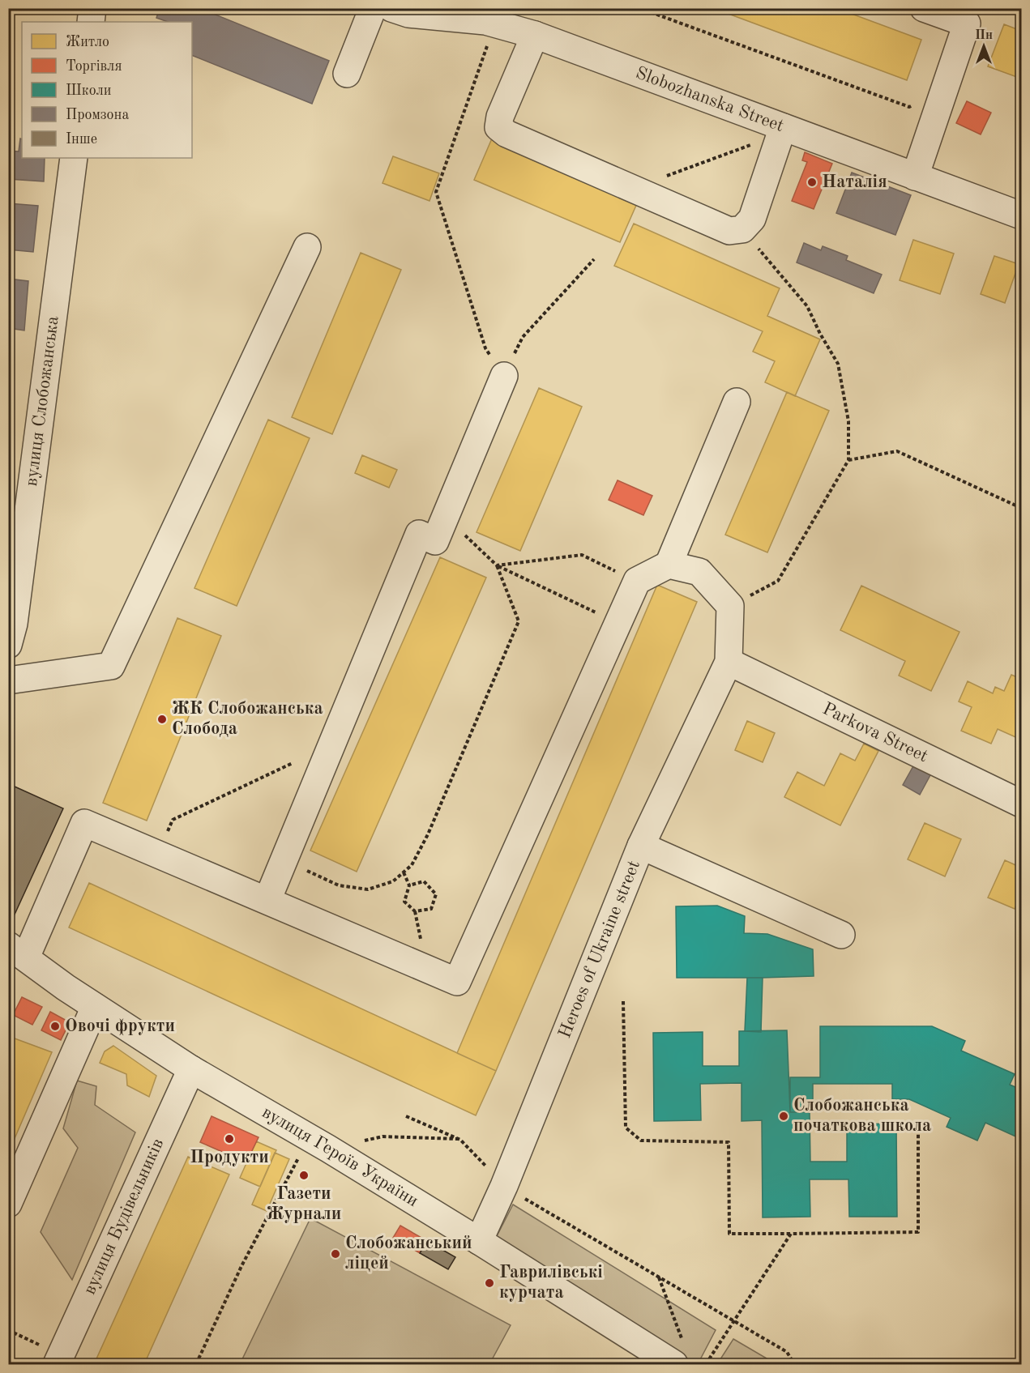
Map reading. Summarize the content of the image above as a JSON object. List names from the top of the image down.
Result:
{
  "streets": {
    "street": [
      "Slobozhanska Street",
      "вулиця Слобожанська",
      "Parkova Street",
      "Heroes of Ukraine street",
      "вулиця Героїв України",
      "вулиця Будівельників"
    ]
  },
  "crossings": [
    ["Parkova Street", "Heroes of Ukraine street"],
    ["Heroes of Ukraine street", "вулиця Героїв України"],
    ["вулиця Героїв України", "вулиця Будівельників"]
  ],
  "places": [
    "Наталія",
    "ЖК Слобожанська Слобода",
    "Овочі фрукти",
    "Cлобожанська початкова школа",
    "Продукти",
    "Газети Журнали",
    "Слобожанський ліцей",
    "Гаврилівські курчата"
  ],
  "legend": [
    "Житло",
    "Торгівля",
    "Школи",
    "Промзона",
    "Інше"
  ],
  "north": "top"
}
